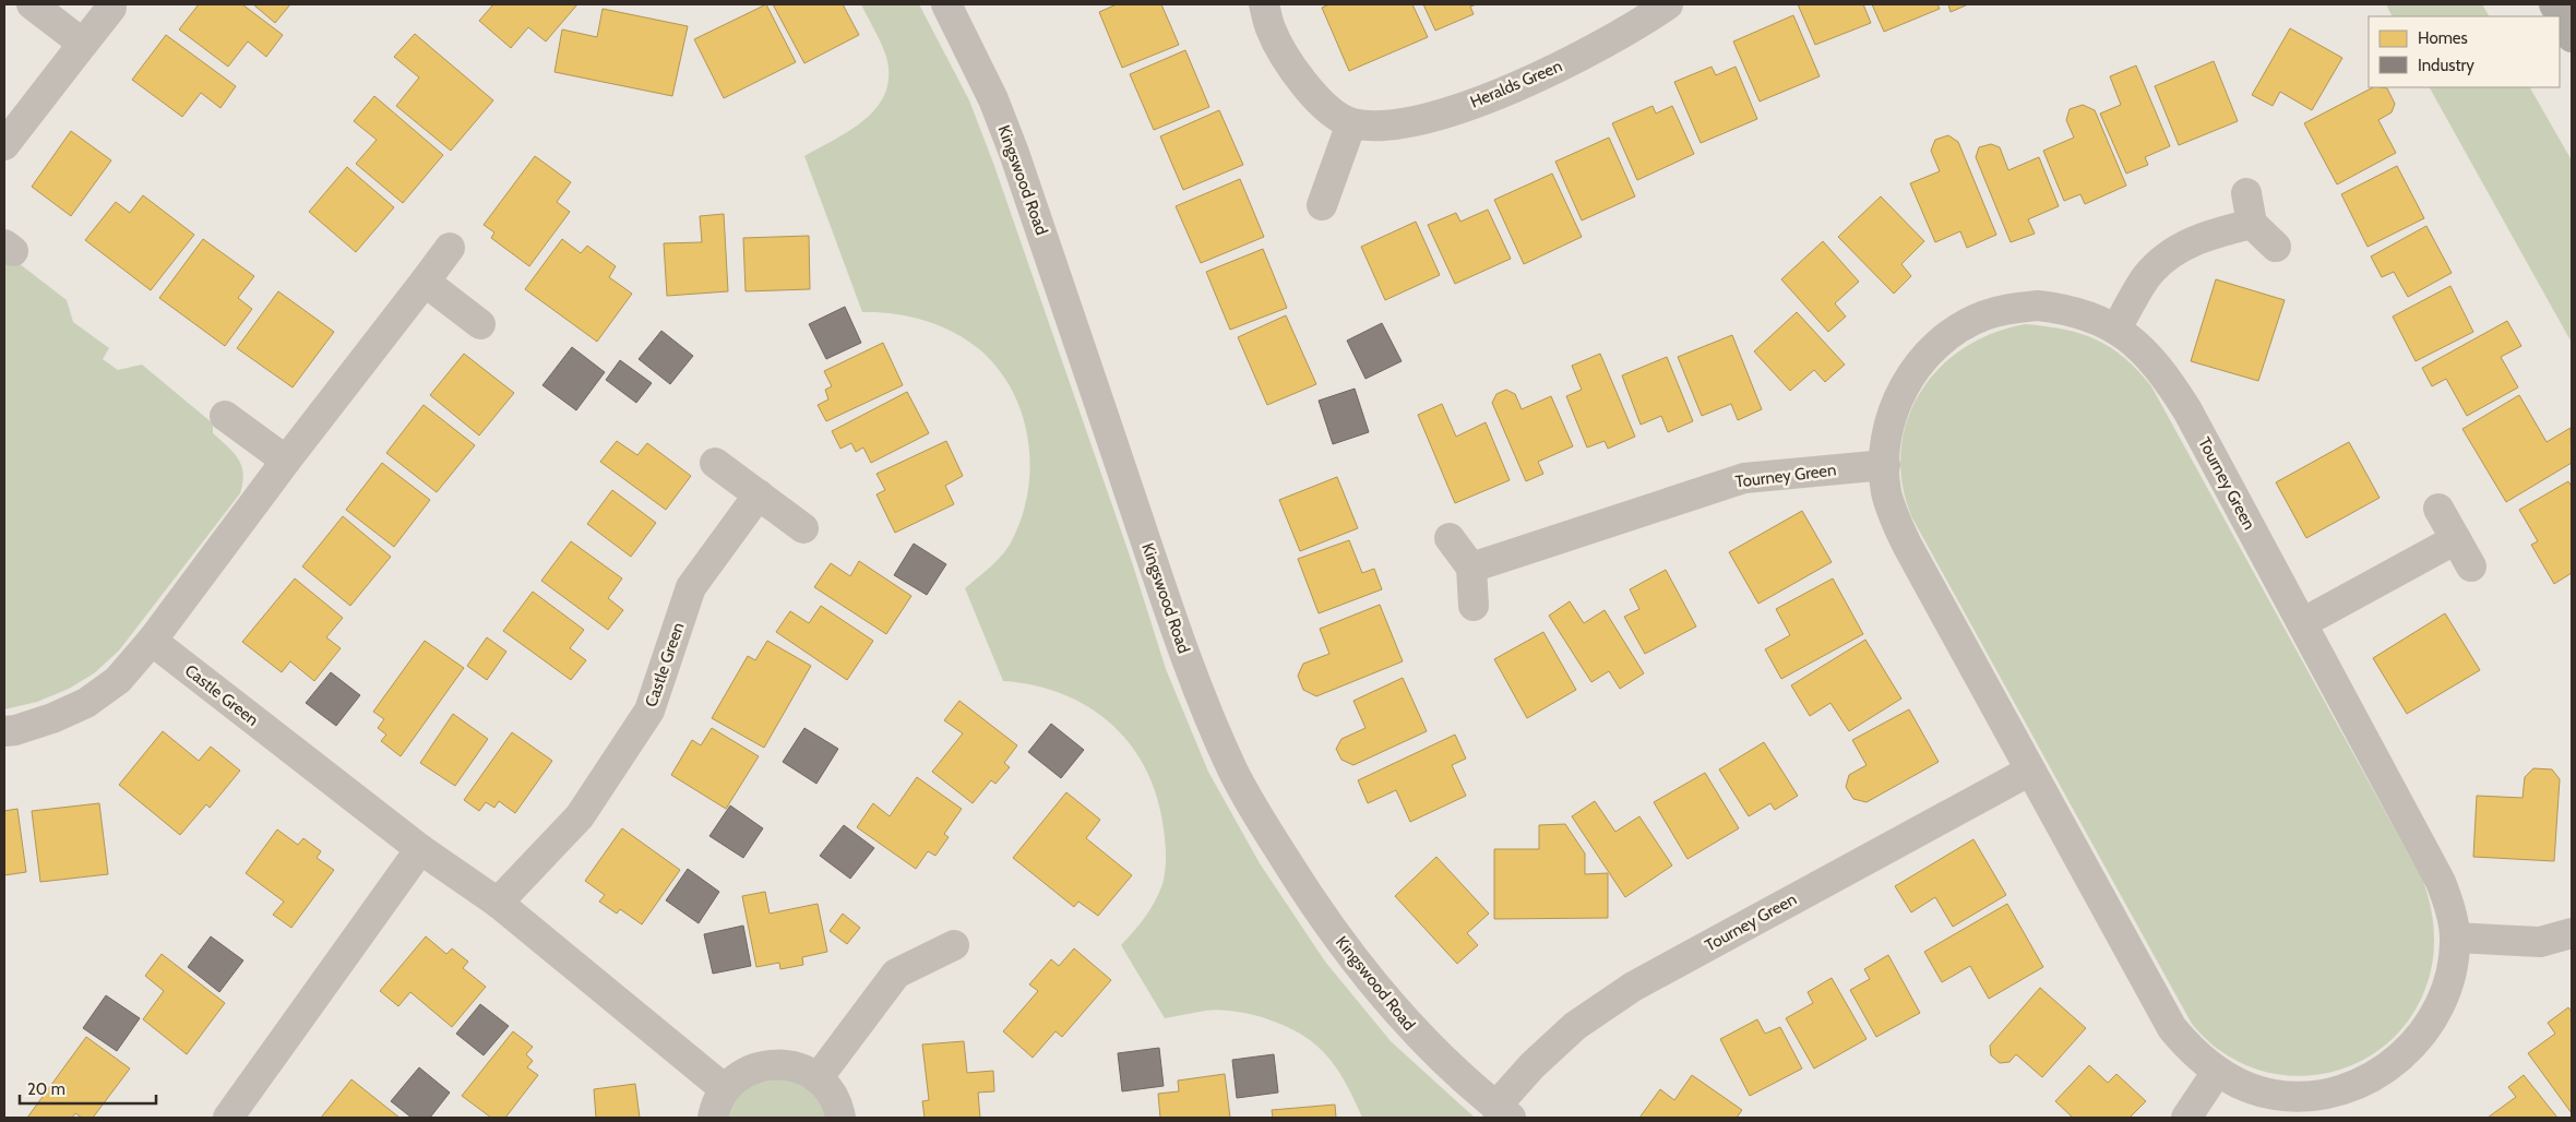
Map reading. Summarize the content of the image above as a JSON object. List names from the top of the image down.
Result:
{
  "streets": {
    "street": [
      "Heralds Green",
      "Kingswood Road",
      "Tourney Green",
      "Castle Green"
    ]
  },
  "crossings": [
    ["Kingswood Road", "Tourney Green"]
  ],
  "legend": ["Homes", "Industry"],
  "scale_bar": "20 m"
}
